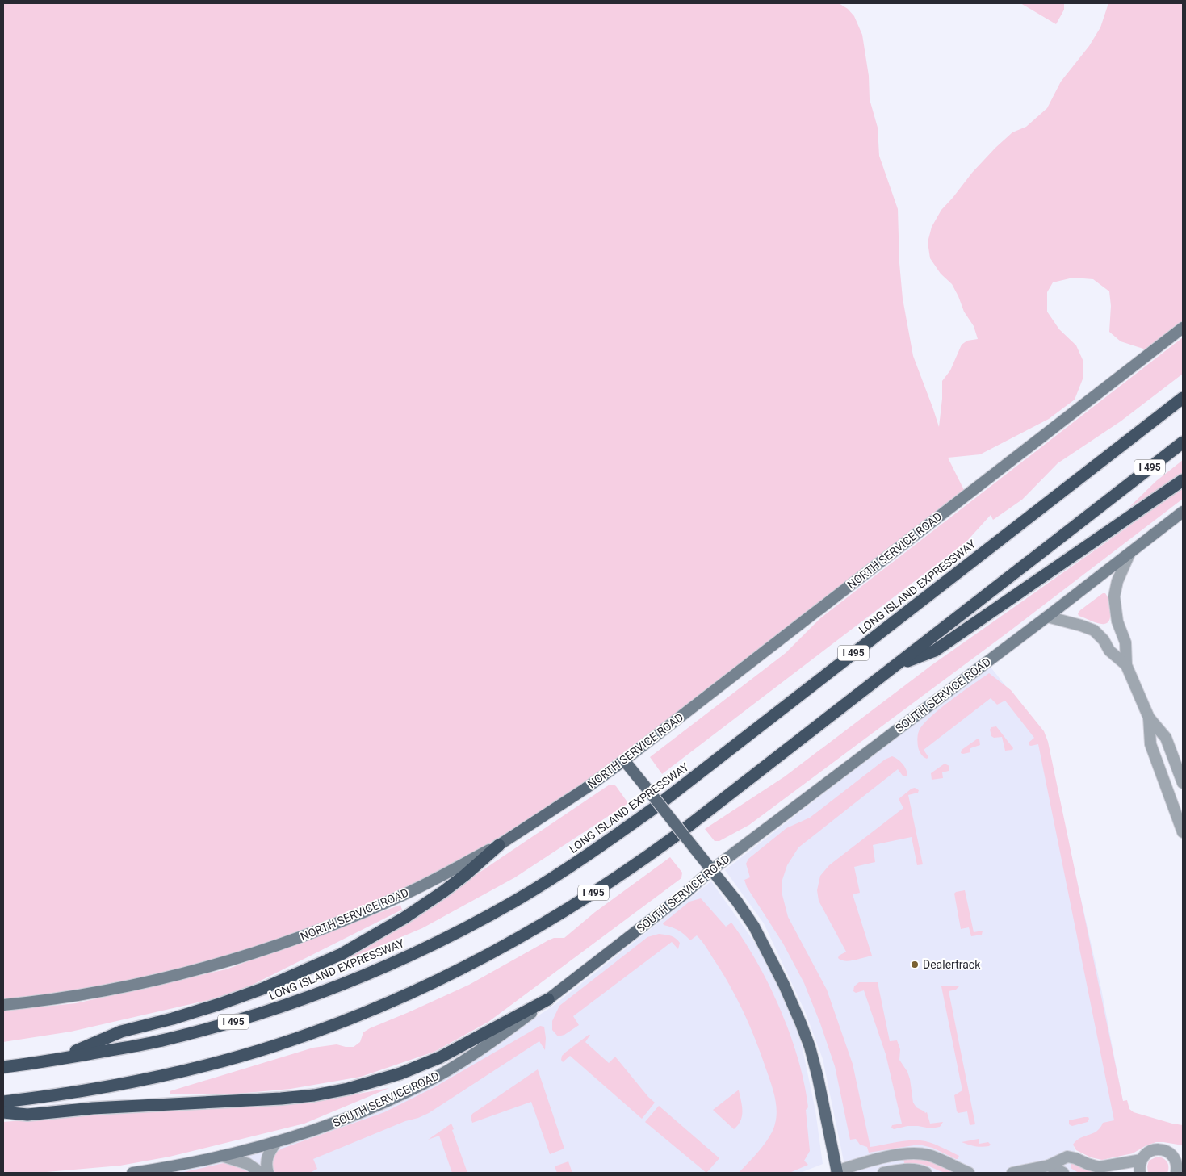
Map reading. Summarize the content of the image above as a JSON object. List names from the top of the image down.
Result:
{
  "streets": {
    "highway": ["I 495", "LONG ISLAND EXPRESSWAY"],
    "main road": ["NORTH SERVICE ROAD", "SOUTH SERVICE ROAD"]
  },
  "places": ["Dealertrack"]
}
